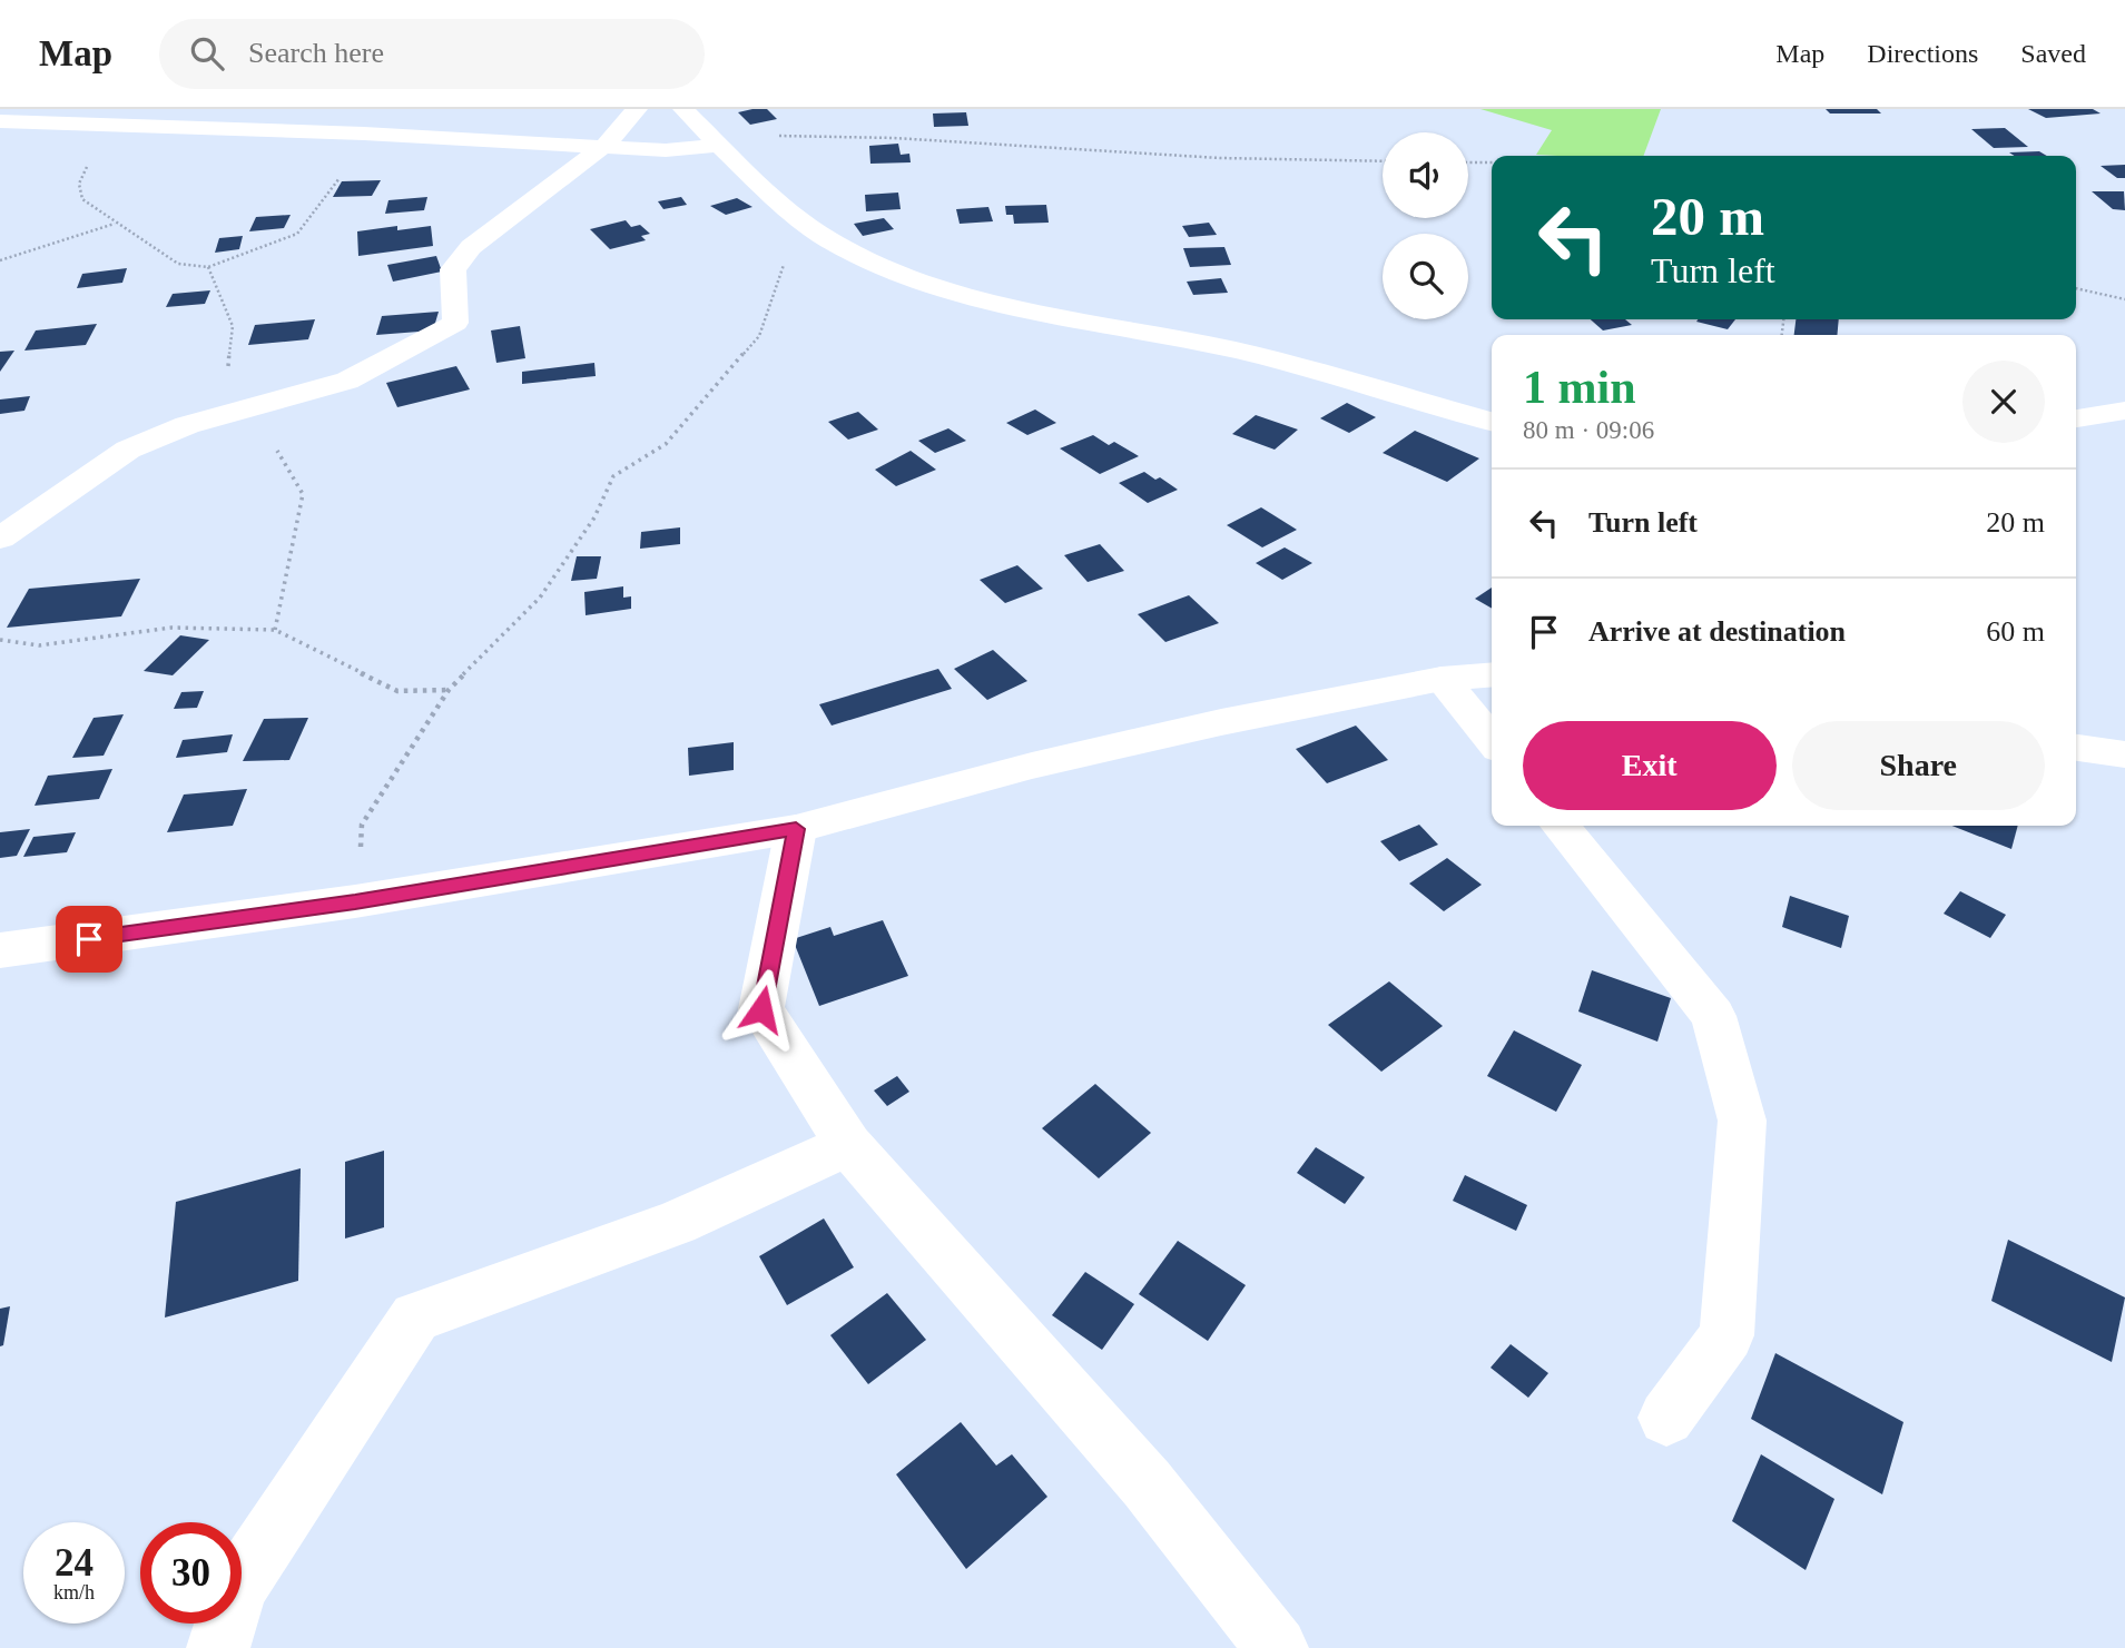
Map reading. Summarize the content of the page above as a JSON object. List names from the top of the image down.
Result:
{
  "page": {
    "header": "Map",
    "search": "Search here",
    "nav": ["Map", "Directions", "Saved"],
    "turn": ["20 m", "Turn left"],
    "heading": ["1 min", "80 m · 09:06"],
    "list": [
      {
        "name": "Turn left",
        "value": "20 m"
      },
      {
        "name": "Arrive at destination",
        "value": "60 m"
      }
    ],
    "buttons": ["Exit", "Share"],
    "speed": "24 km/h",
    "limit": "30"
  }
}
